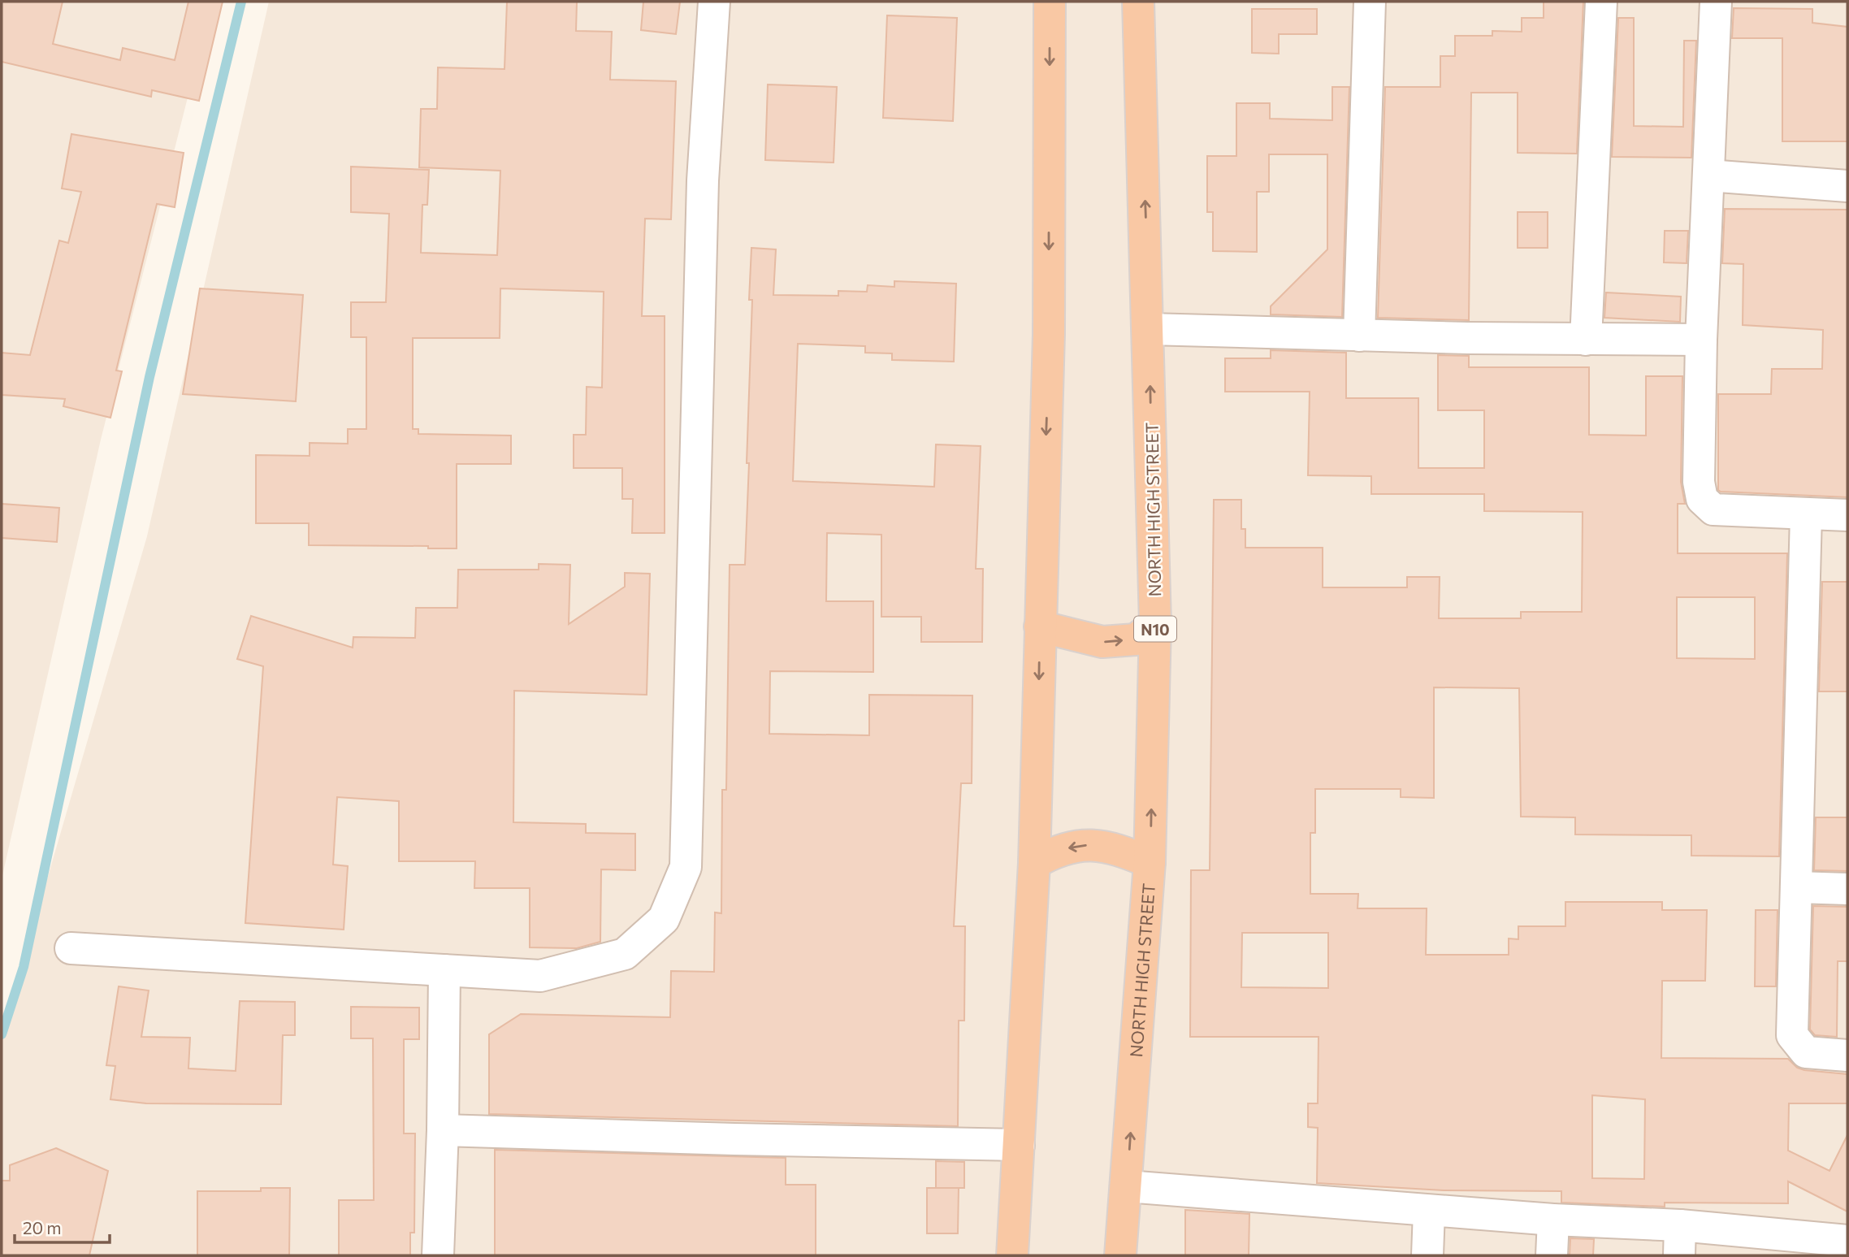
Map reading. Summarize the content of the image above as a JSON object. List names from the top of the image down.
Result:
{
  "streets": {
    "highway": ["NORTH HIGH STREET", "N10"]
  },
  "scale_bar": "20 m"
}
